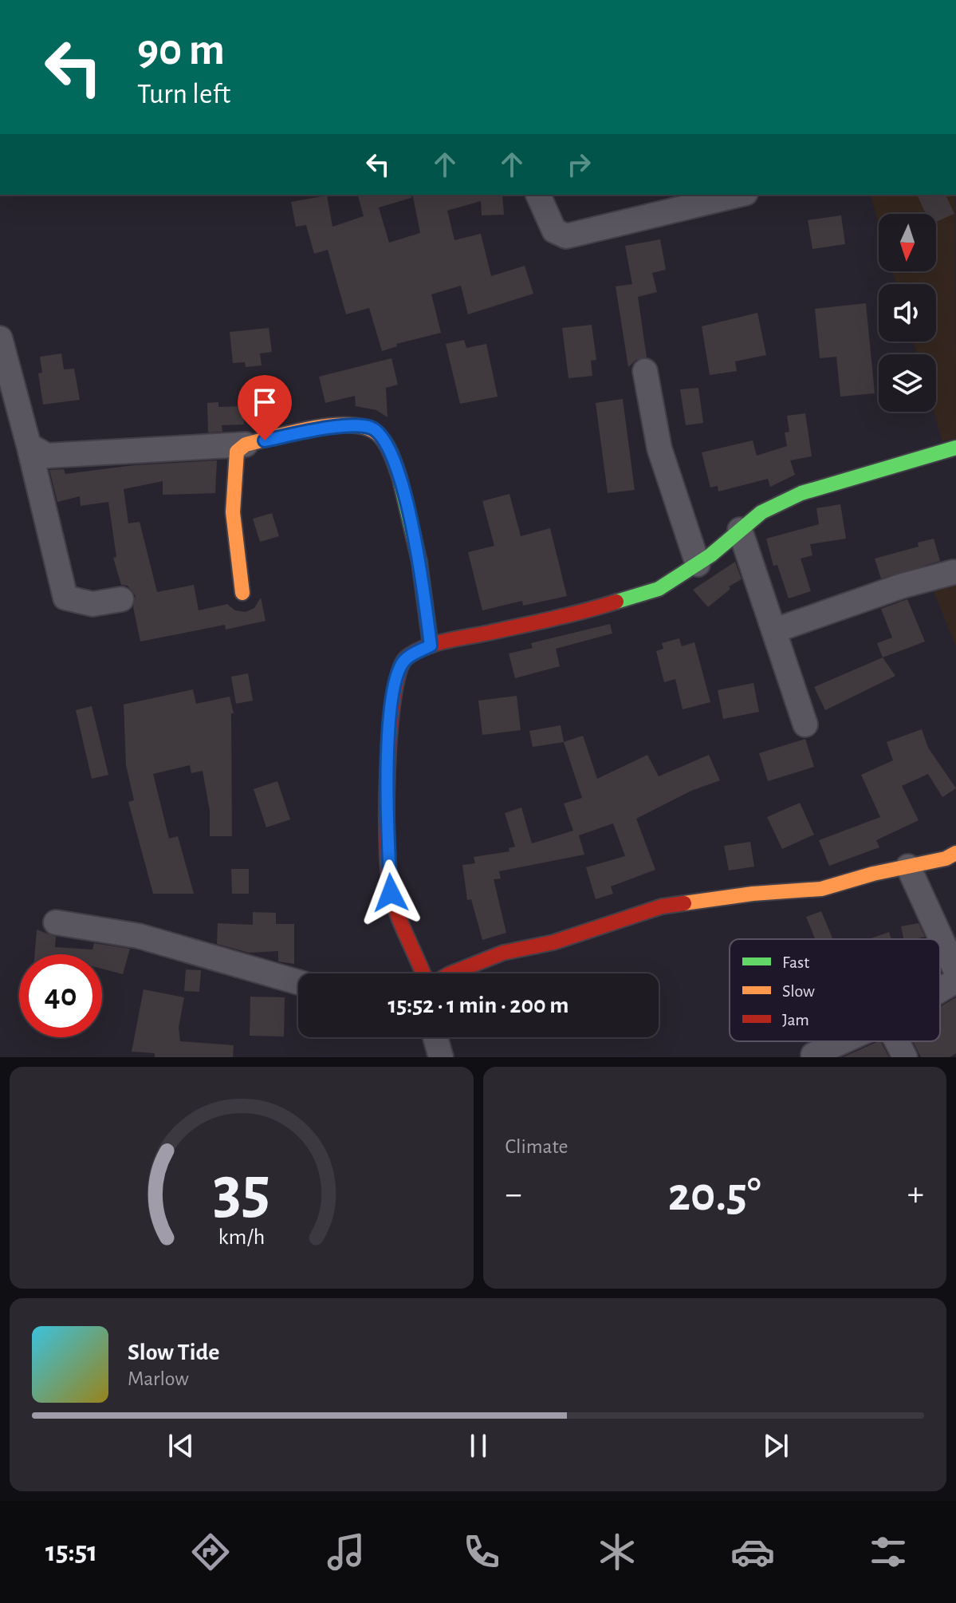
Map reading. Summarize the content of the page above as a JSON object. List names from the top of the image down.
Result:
{
  "legend": ["Fast", "Slow", "Jam"],
  "north": "bottom",
  "page": {
    "turn": ["90 m", "Turn left"],
    "limit": "40",
    "trip": "15:52 · 1 min · 200 m",
    "tile": "Climate",
    "heat": ["−", "20.5°", "+"],
    "song": ["Slow Tide", "Marlow"],
    "tabs": "15:51",
    "gauge": ["35", "km/h"]
  }
}
